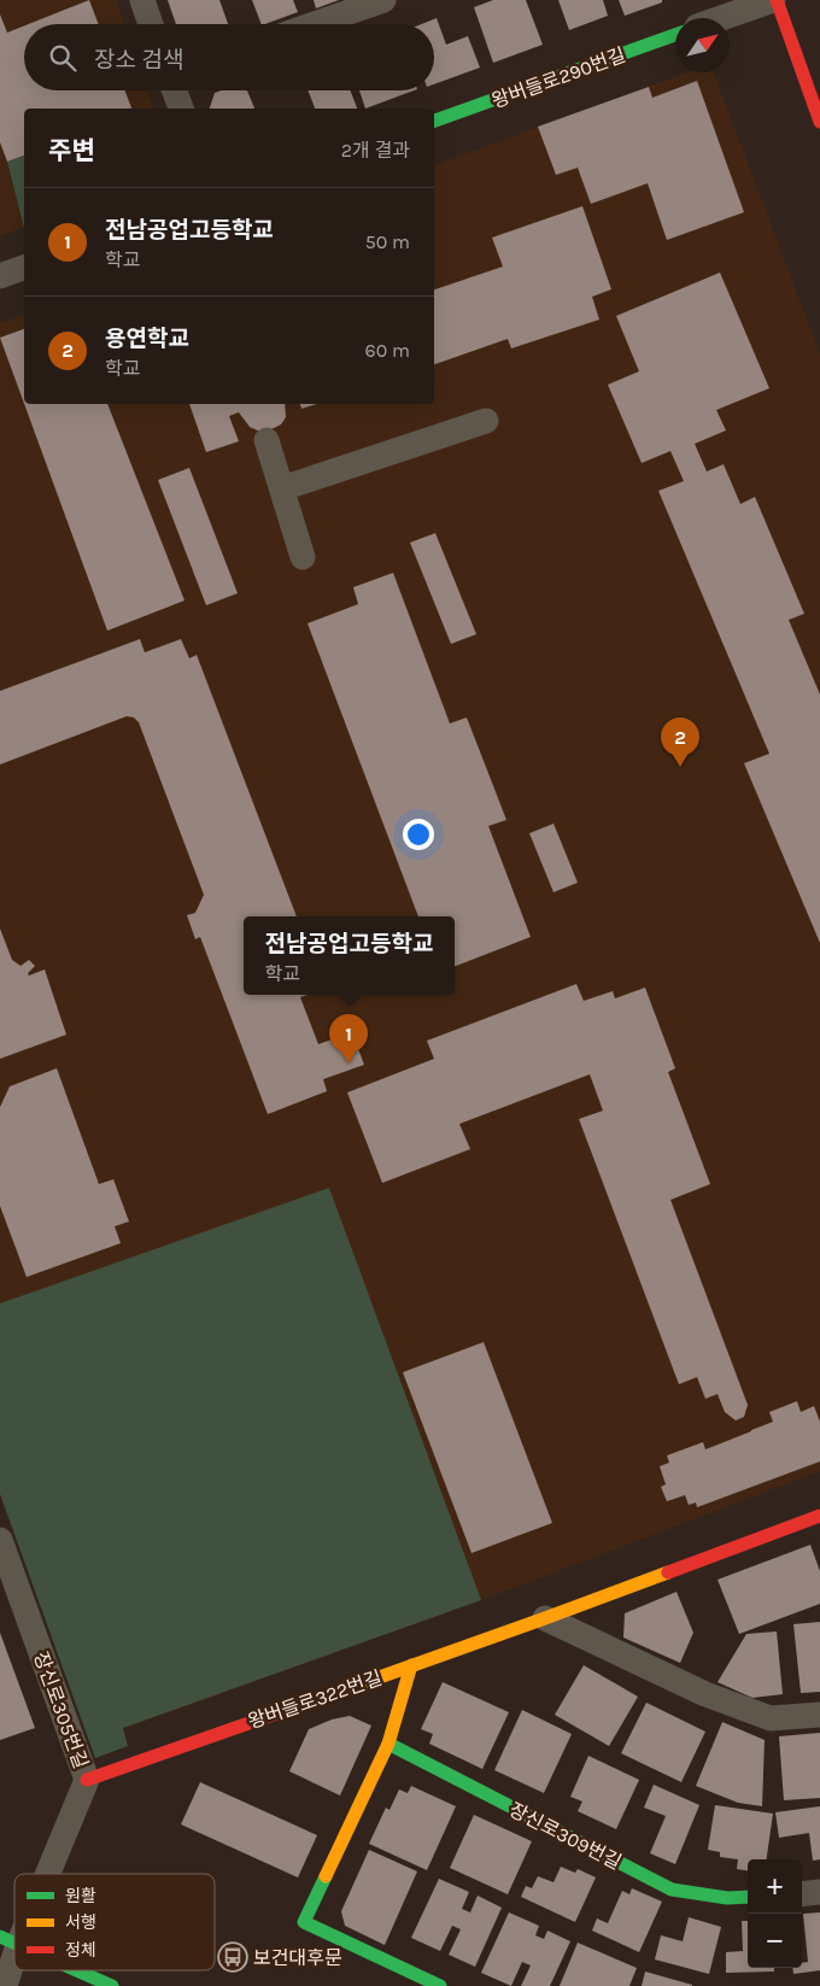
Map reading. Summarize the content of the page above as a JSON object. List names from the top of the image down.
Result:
{
  "streets": {
    "street": [
      "왕버들로290번길",
      "왕버들로322번길",
      "장신로305번길",
      "장신로309번길"
    ]
  },
  "crossings": [
    ["왕버들로322번길", "장신로305번길"]
  ],
  "places": {
    "bus stop": ["보건대후문"]
  },
  "legend": ["원활", "서행", "정체"],
  "north": "top right",
  "page": {
    "search": "장소 검색",
    "heading": ["주변", "2개 결과"],
    "list": [
      {
        "mark": "1",
        "name": "전남공업고등학교",
        "note": "학교",
        "value": "50 m"
      },
      {
        "mark": "2",
        "name": "용연학교",
        "note": "학교",
        "value": "60 m"
      }
    ],
    "pins": ["2", "1"],
    "popup": ["전남공업고등학교", "학교"],
    "map_buttons": ["+", "−"]
  }
}
